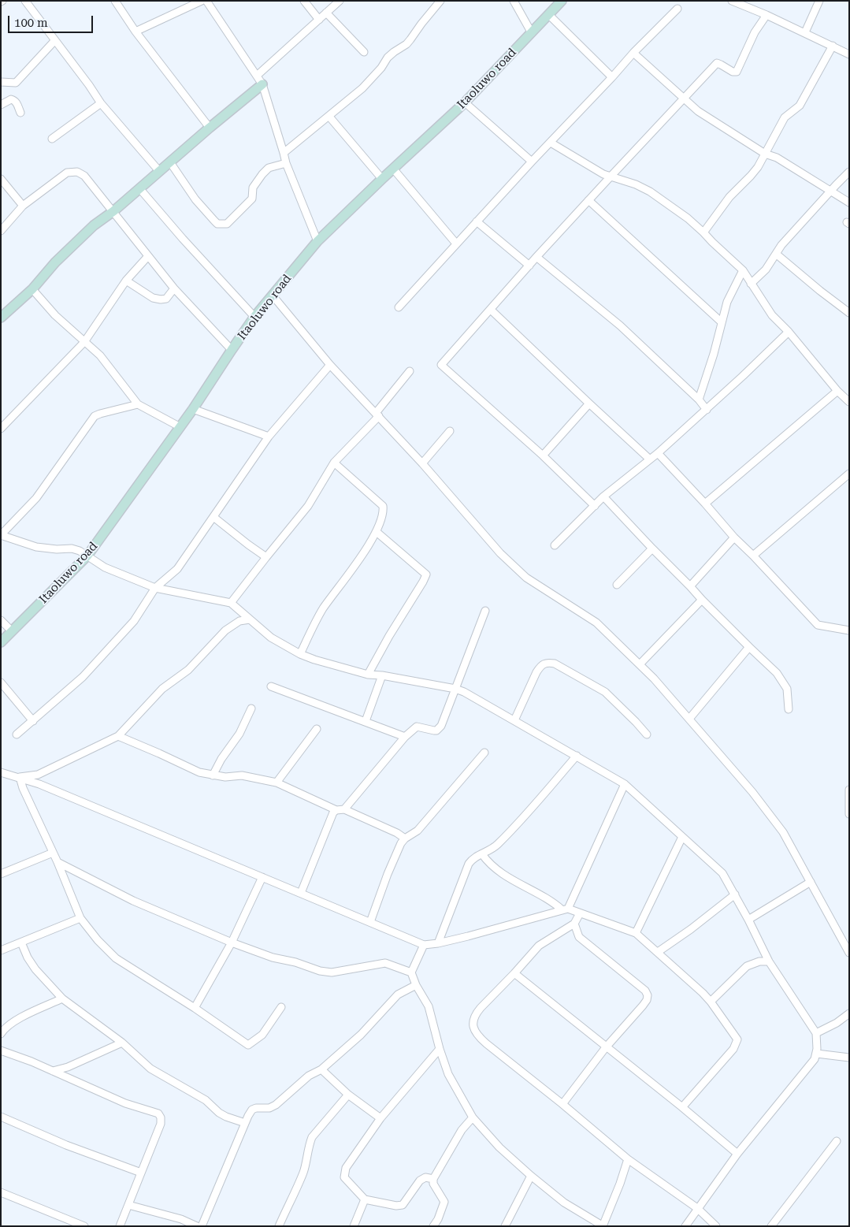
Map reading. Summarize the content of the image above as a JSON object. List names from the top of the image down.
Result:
{
  "streets": {
    "street": ["Itaoluwo road"]
  },
  "scale_bar": "100 m"
}
